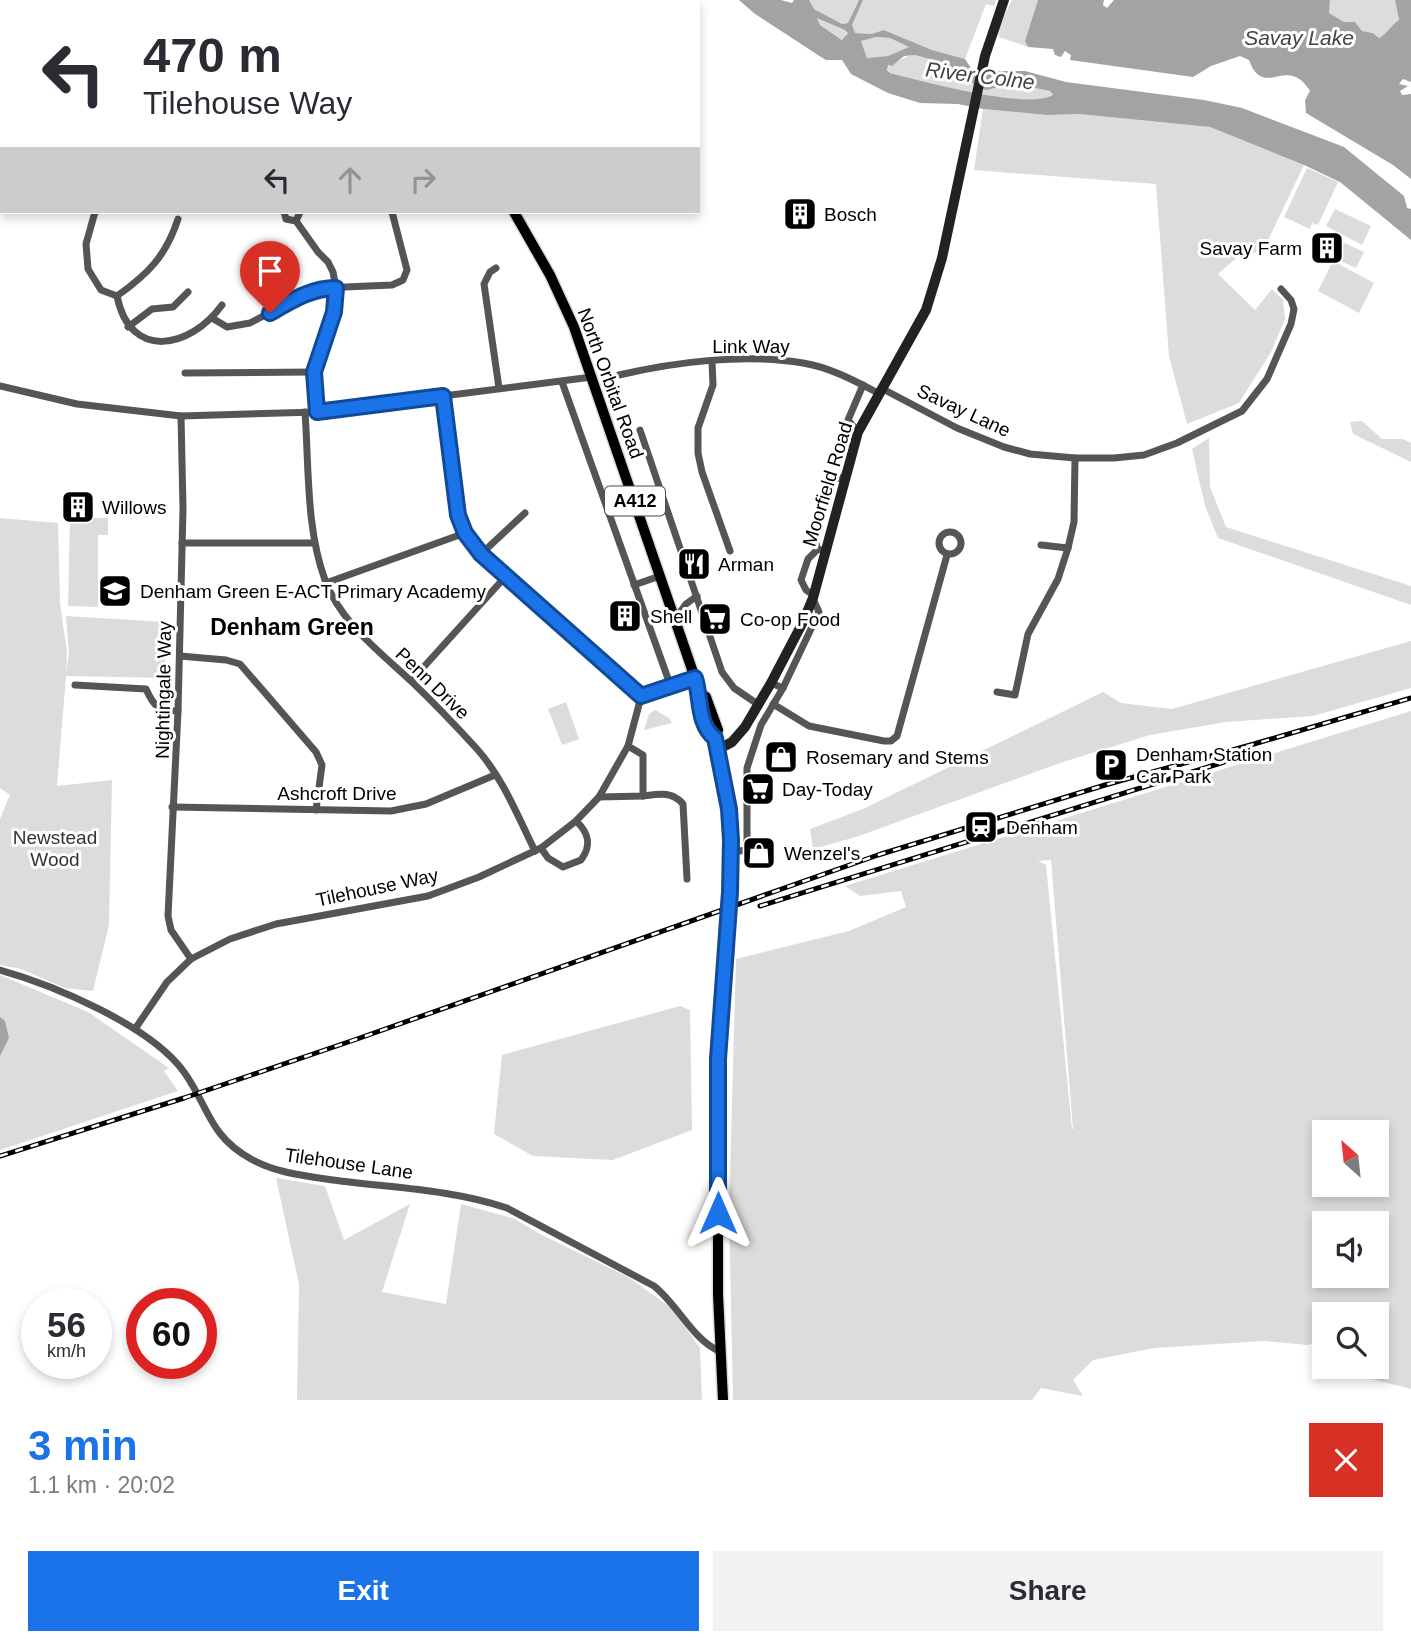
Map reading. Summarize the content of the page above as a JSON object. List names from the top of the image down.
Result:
{
  "streets": {
    "main road": ["North Orbital Road", "A412"],
    "street": [
      "Link Way",
      "Savay Lane",
      "Moorfield Road",
      "Penn Drive",
      "Nightingale Way",
      "Ashcroft Drive",
      "Tilehouse Way",
      "Tilehouse Lane"
    ]
  },
  "crossings": [
    ["Link Way", "Savay Lane"],
    ["Link Way", "Moorfield Road"],
    ["North Orbital Road", "Moorfield Road"],
    ["North Orbital Road", "Tilehouse Lane"],
    ["Savay Lane", "Moorfield Road"],
    ["Penn Drive", "Ashcroft Drive"],
    ["Penn Drive", "Tilehouse Way"],
    ["Nightingale Way", "Ashcroft Drive"],
    ["Nightingale Way", "Tilehouse Way"],
    ["Tilehouse Way", "Tilehouse Lane"]
  ],
  "districts": ["Denham Green"],
  "water": ["Savay Lake", "River Colne"],
  "parks": ["Newstead Wood"],
  "places": {
    "building": [
      "Bosch",
      "Savay Farm",
      "Willows",
      "Shell"
    ],
    "restaurant": ["Arman"],
    "school or university": ["Denham Green E-ACT Primary Academy"],
    "supermarket": ["Co-op Food", "Day-Today"],
    "shop": ["Rosemary and Stems", "Wenzel's"],
    "parking": ["Denham Station Car Park"],
    "station": ["Denham"]
  },
  "north": "top left",
  "page": {
    "turn": ["470 m", "Tilehouse Way"],
    "speed": "56 km/h",
    "limit": "60",
    "heading": ["3 min", "1.1 km · 20:02"],
    "buttons": ["Exit", "Share"]
  }
}
